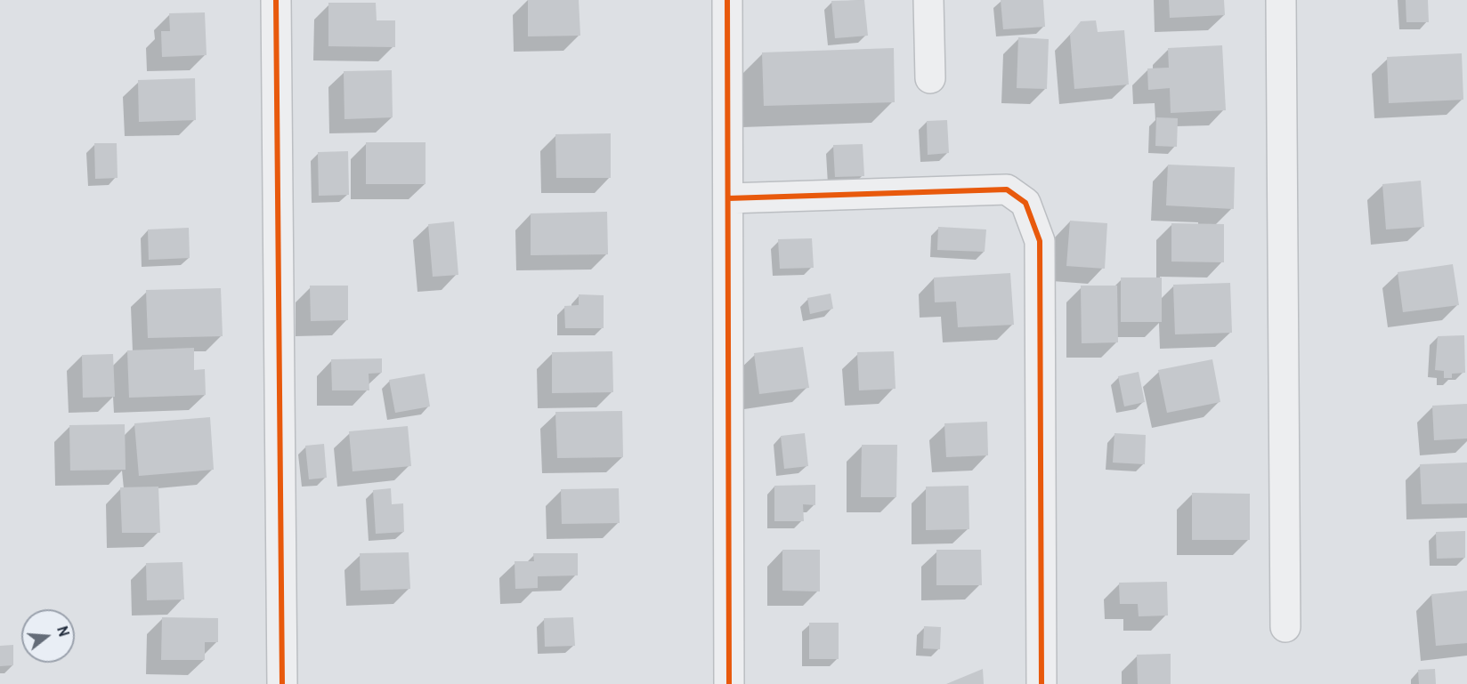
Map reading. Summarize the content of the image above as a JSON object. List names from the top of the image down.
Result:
{
  "north": "right"
}
